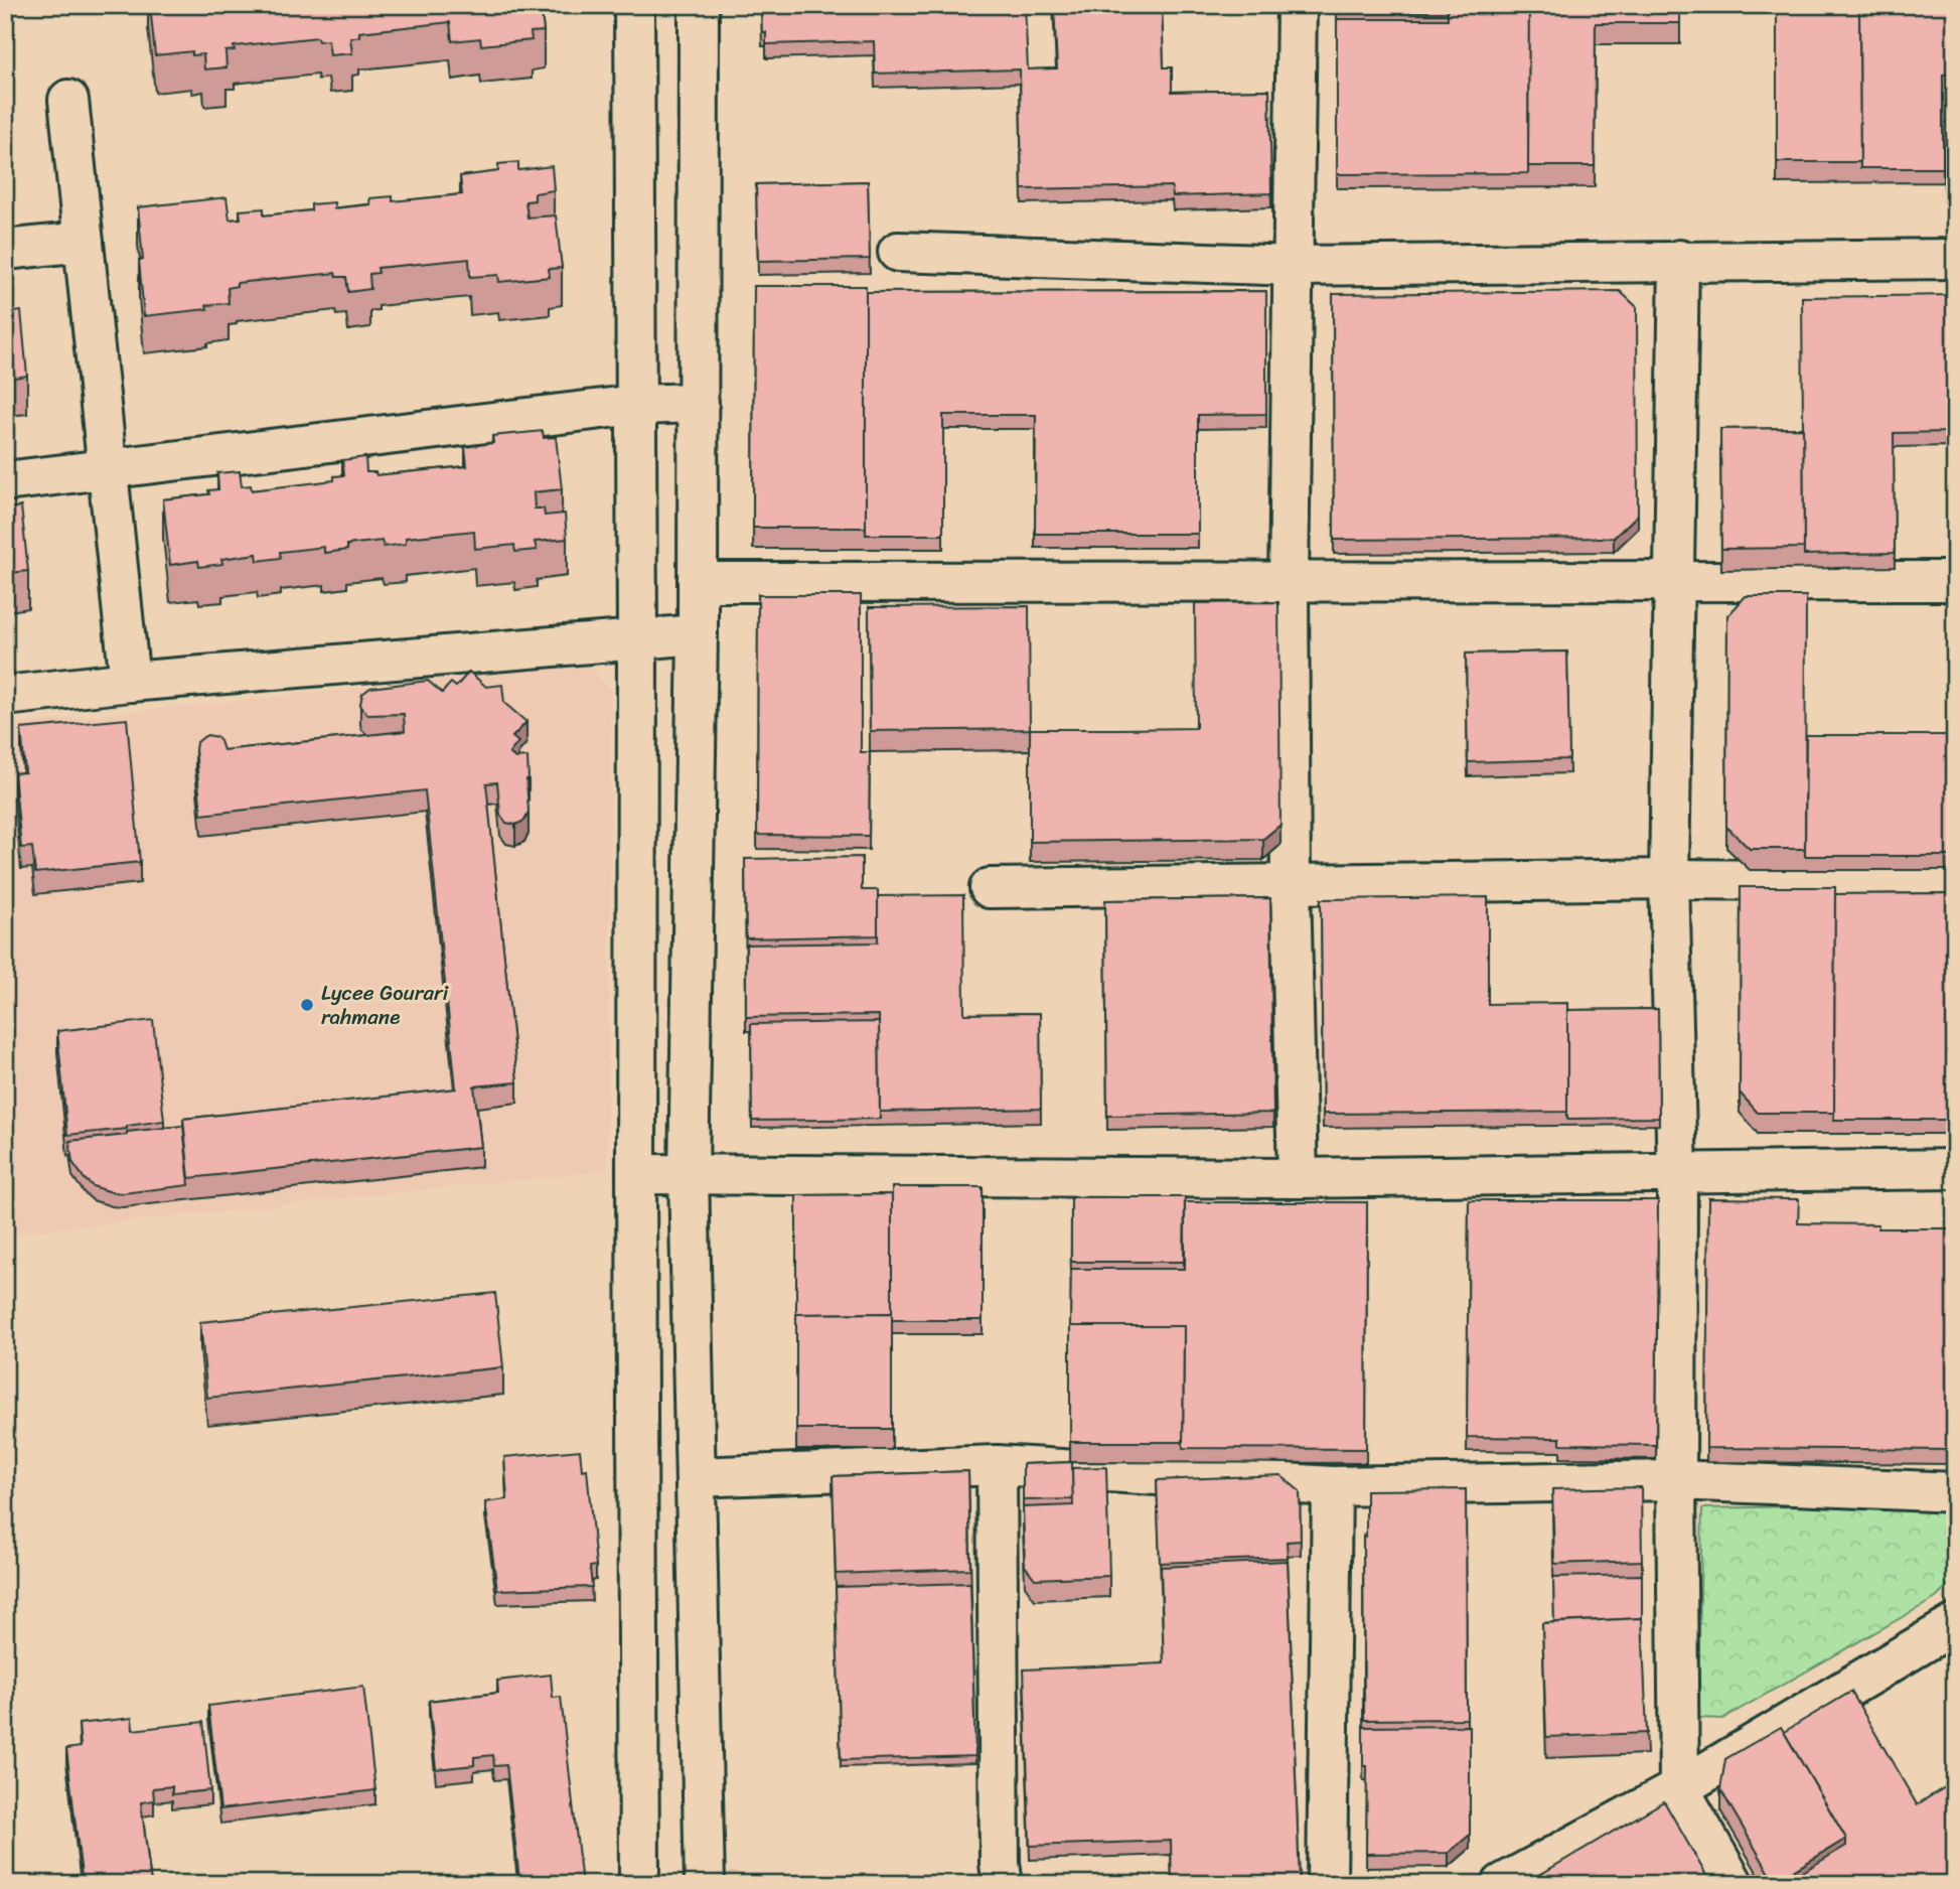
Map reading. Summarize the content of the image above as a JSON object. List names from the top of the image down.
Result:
{
  "places": ["Lycee Gourari rahmane"]
}
